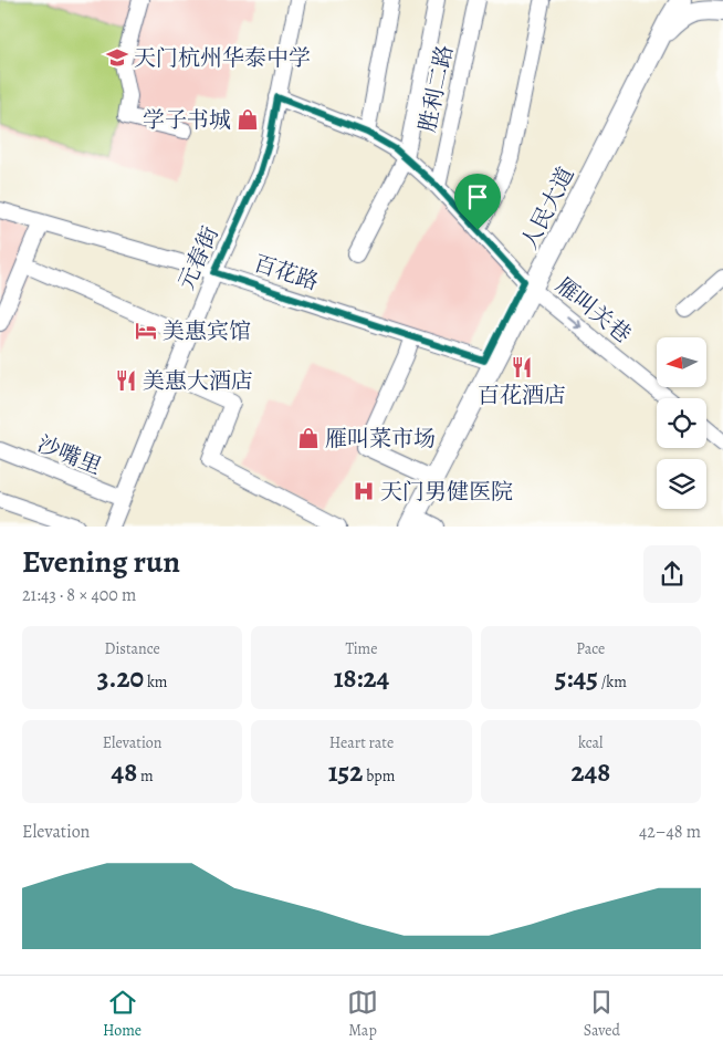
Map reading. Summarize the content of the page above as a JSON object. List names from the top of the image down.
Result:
{
  "streets": {
    "main road": ["人民大道"],
    "street": [
      "胜利二路",
      "元春街",
      "百花路",
      "雁叫关巷",
      "沙嘴里"
    ]
  },
  "crossings": [
    ["胜利二路", "雁叫关巷"],
    ["人民大道", "百花路"],
    ["人民大道", "雁叫关巷"],
    ["元春街", "百花路"],
    ["元春街", "雁叫关巷"],
    ["元春街", "沙嘴里"]
  ],
  "one_way": ["雁叫关巷"],
  "places": {
    "school or university": ["天门杭州华泰中学"],
    "shop": ["学子书城", "雁叫菜市场"],
    "hotel": ["美惠宾馆"],
    "restaurant": ["百花酒店", "美惠大酒店"],
    "hospital": ["天门男健医院"]
  },
  "north": "left",
  "page": {
    "heading": ["Evening run", "21:43 · 8 × 400 m"],
    "stats": [
      ["Distance", "3.20 km"],
      ["Time", "18:24"],
      ["Pace", "5:45 /km"],
      ["Elevation", "48 m"],
      ["Heart rate", "152 bpm"],
      ["kcal", "248"]
    ],
    "chart": ["Elevation", "42–48 m"],
    "tabs": ["Home", "Map", "Saved"]
  }
}
